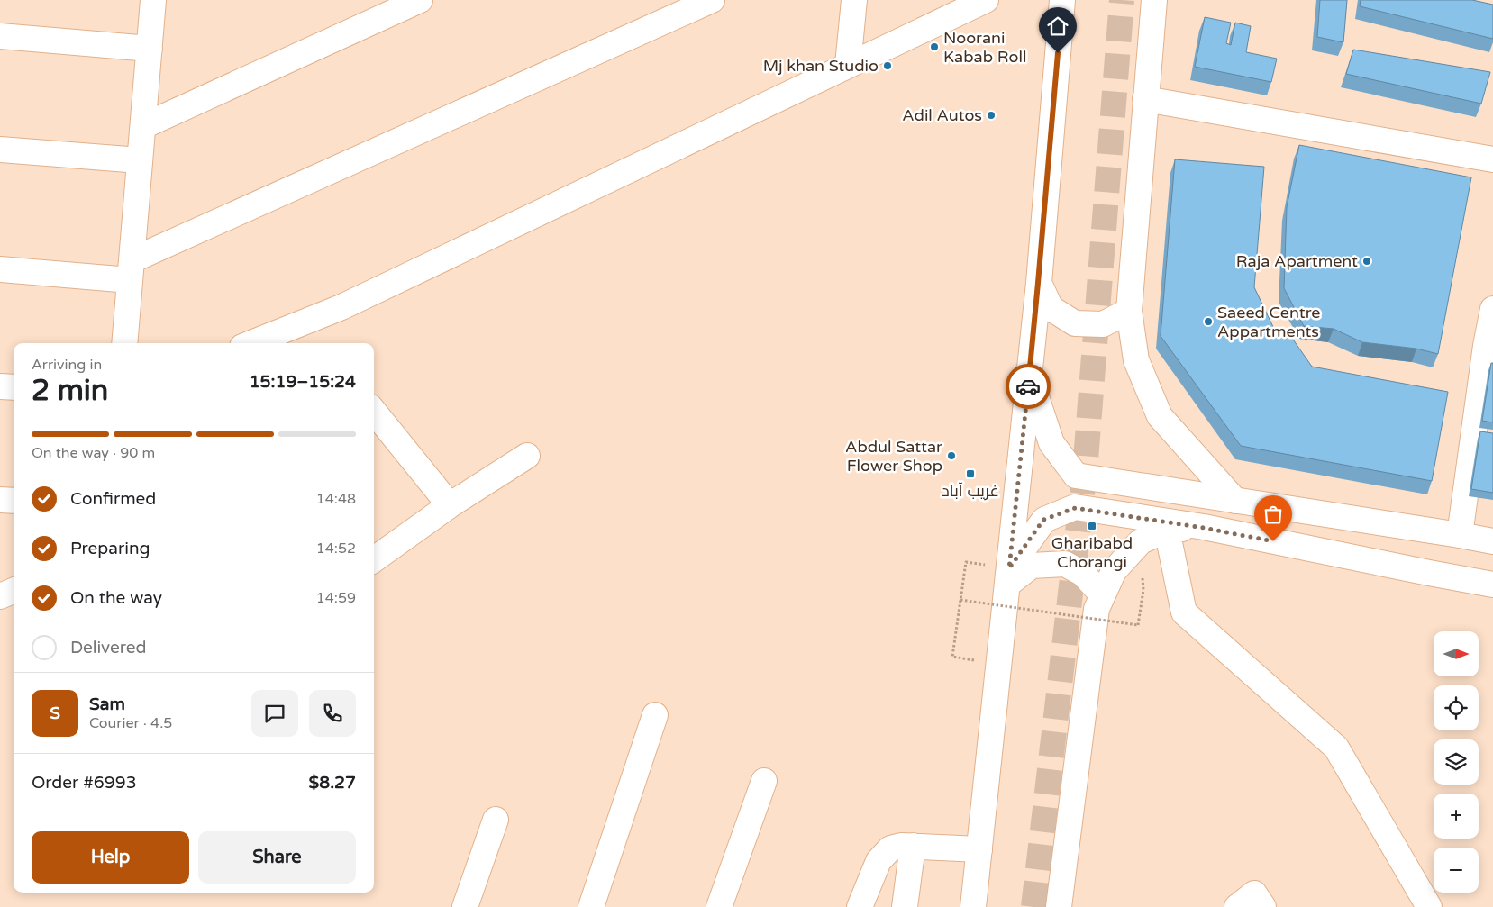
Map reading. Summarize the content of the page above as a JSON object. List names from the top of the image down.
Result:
{
  "places": {
    "other": [
      "Noorani Kabab Roll",
      "Mj khan Studio",
      "Adil Autos",
      "Raja Apartment",
      "Saeed Centre Appartments",
      "Abdul Sattar Flower Shop"
    ],
    "transit": ["غریب آباد", "Gharibabd Chorangi"]
  },
  "north": "right",
  "page": {
    "heading": ["2 min", "Arriving in", "15:19–15:24"],
    "panel": [
      "Sam",
      "Courier · 4.5",
      "Order #6993",
      "$8.27"
    ],
    "bar": "On the way · 90 m",
    "list": [
      ["Confirmed", "14:48"],
      ["Preparing", "14:52"],
      ["On the way", "14:59"],
      "Delivered"
    ],
    "map_buttons": ["+", "−"],
    "round": "S",
    "buttons": ["Help", "Share"]
  }
}
